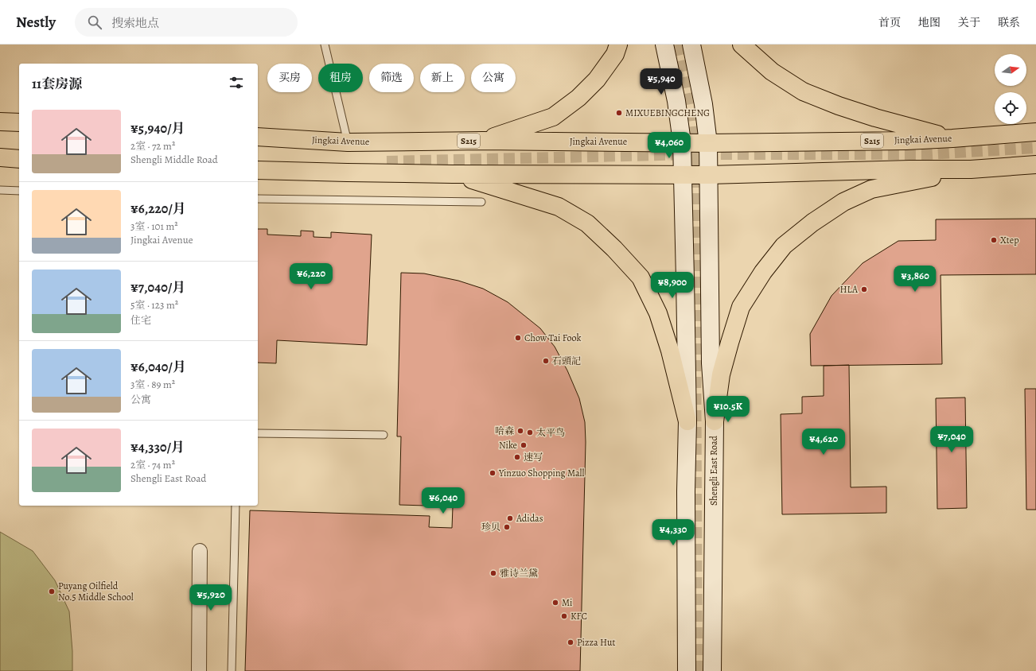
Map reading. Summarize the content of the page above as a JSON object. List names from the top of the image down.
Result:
{
  "streets": {
    "main road": ["Jingkai Avenue", "S215", "Shengli East Road"]
  },
  "crossings": [
    ["Jingkai Avenue", "Shengli East Road"]
  ],
  "places": [
    "MIXUEBINGCHENG",
    "Xtep",
    "HLA",
    "Chow Tai Fook",
    "石頭記",
    "哈森",
    "太平鸟",
    "Nike",
    "速写",
    "Yinzuo Shopping Mall",
    "Adidas",
    "珍贝",
    "雅诗兰黛",
    "Puyang Oilfield No.5 Middle School",
    "Mi",
    "KFC",
    "Pizza Hut"
  ],
  "north": "right",
  "page": {
    "header": "Nestly",
    "search": "搜索地点",
    "nav": [
      "首页",
      "地图",
      "关于",
      "联系"
    ],
    "chip": [
      "买房",
      "租房",
      "筛选",
      "新上",
      "公寓"
    ],
    "heading": "11套房源",
    "price": [
      "¥5,940",
      "¥4,060",
      "¥6,220",
      "¥3,860",
      "¥8,900",
      "¥10.5K",
      "¥7,040",
      "¥4,620",
      "¥6,040",
      "¥4,330",
      "¥5,920"
    ],
    "list": [
      {
        "name": "¥5,940/月",
        "note": "2室 · 72 m² · Shengli Middle Road"
      },
      {
        "name": "¥6,220/月",
        "note": "3室 · 101 m² · Jingkai Avenue"
      },
      {
        "name": "¥7,040/月",
        "note": "5室 · 123 m² · 住宅"
      },
      {
        "name": "¥6,040/月",
        "note": "3室 · 89 m² · 公寓"
      },
      {
        "name": "¥4,330/月",
        "note": "2室 · 74 m² · Shengli East Road"
      }
    ]
  }
}
